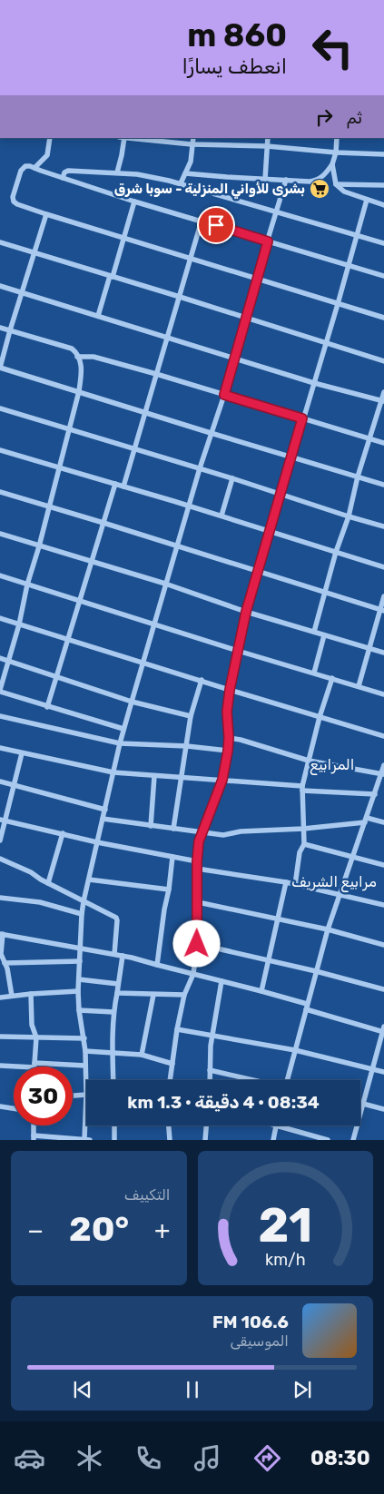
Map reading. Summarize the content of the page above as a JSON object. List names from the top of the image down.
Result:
{
  "districts": ["المرابيع", "مرابيع الشريف"],
  "places": {
    "supermarket": ["بشرى للأواني المنزلية - سوبا شرق"]
  },
  "page": {
    "turn": ["860 m", "انعطف يسارًا"],
    "then": "ثم",
    "limit": "30",
    "trip": "08:34 · 4 دقيقة · 1.3 km",
    "tile": "التكييف",
    "heat": ["−", "20°", "+"],
    "song": ["106.6 FM", "الموسيقى"],
    "tabs": "08:30",
    "gauge": ["21", "km/h"]
  }
}
